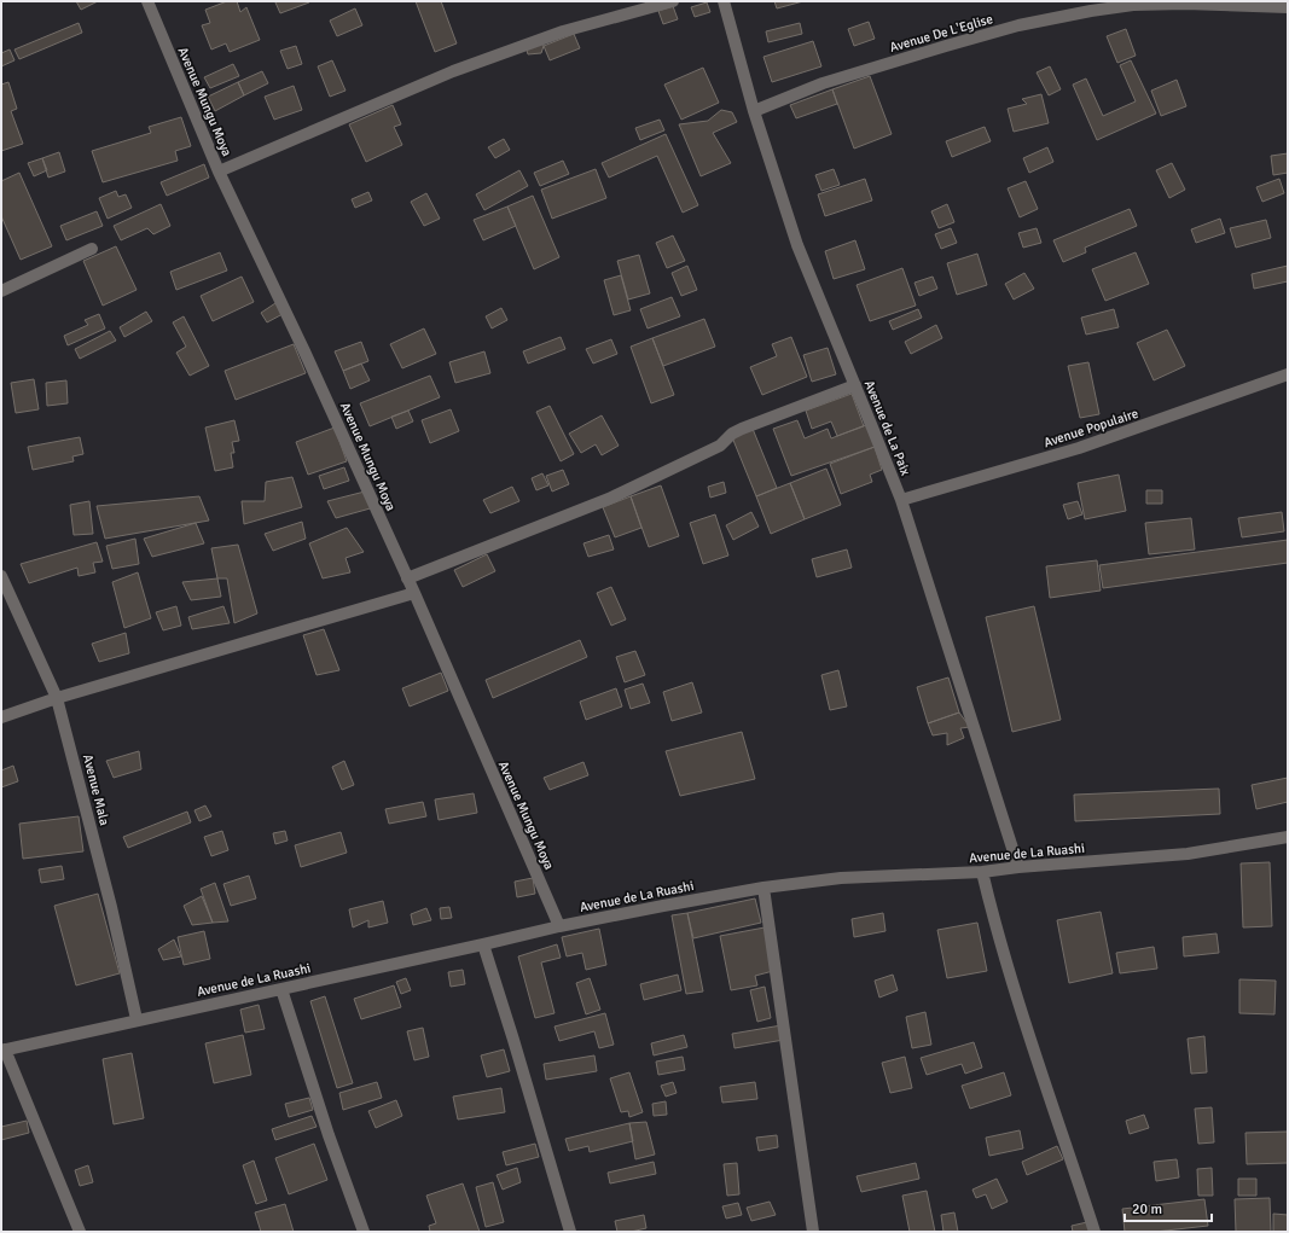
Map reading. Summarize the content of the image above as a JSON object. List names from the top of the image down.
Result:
{
  "streets": {
    "street": [
      "Avenue De L'Eglise",
      "Avenue Mungu Moya",
      "Avenue de La Paix",
      "Avenue Populaire",
      "Avenue Mala",
      "Avenue de La Ruashi"
    ]
  },
  "crossings": [
    ["Avenue De L'Eglise", "Avenue de La Paix"],
    ["Avenue Mungu Moya", "Avenue de La Ruashi"],
    ["Avenue de La Paix", "Avenue Populaire"],
    ["Avenue de La Paix", "Avenue de La Ruashi"],
    ["Avenue Mala", "Avenue de La Ruashi"]
  ],
  "scale_bar": "20 m"
}
